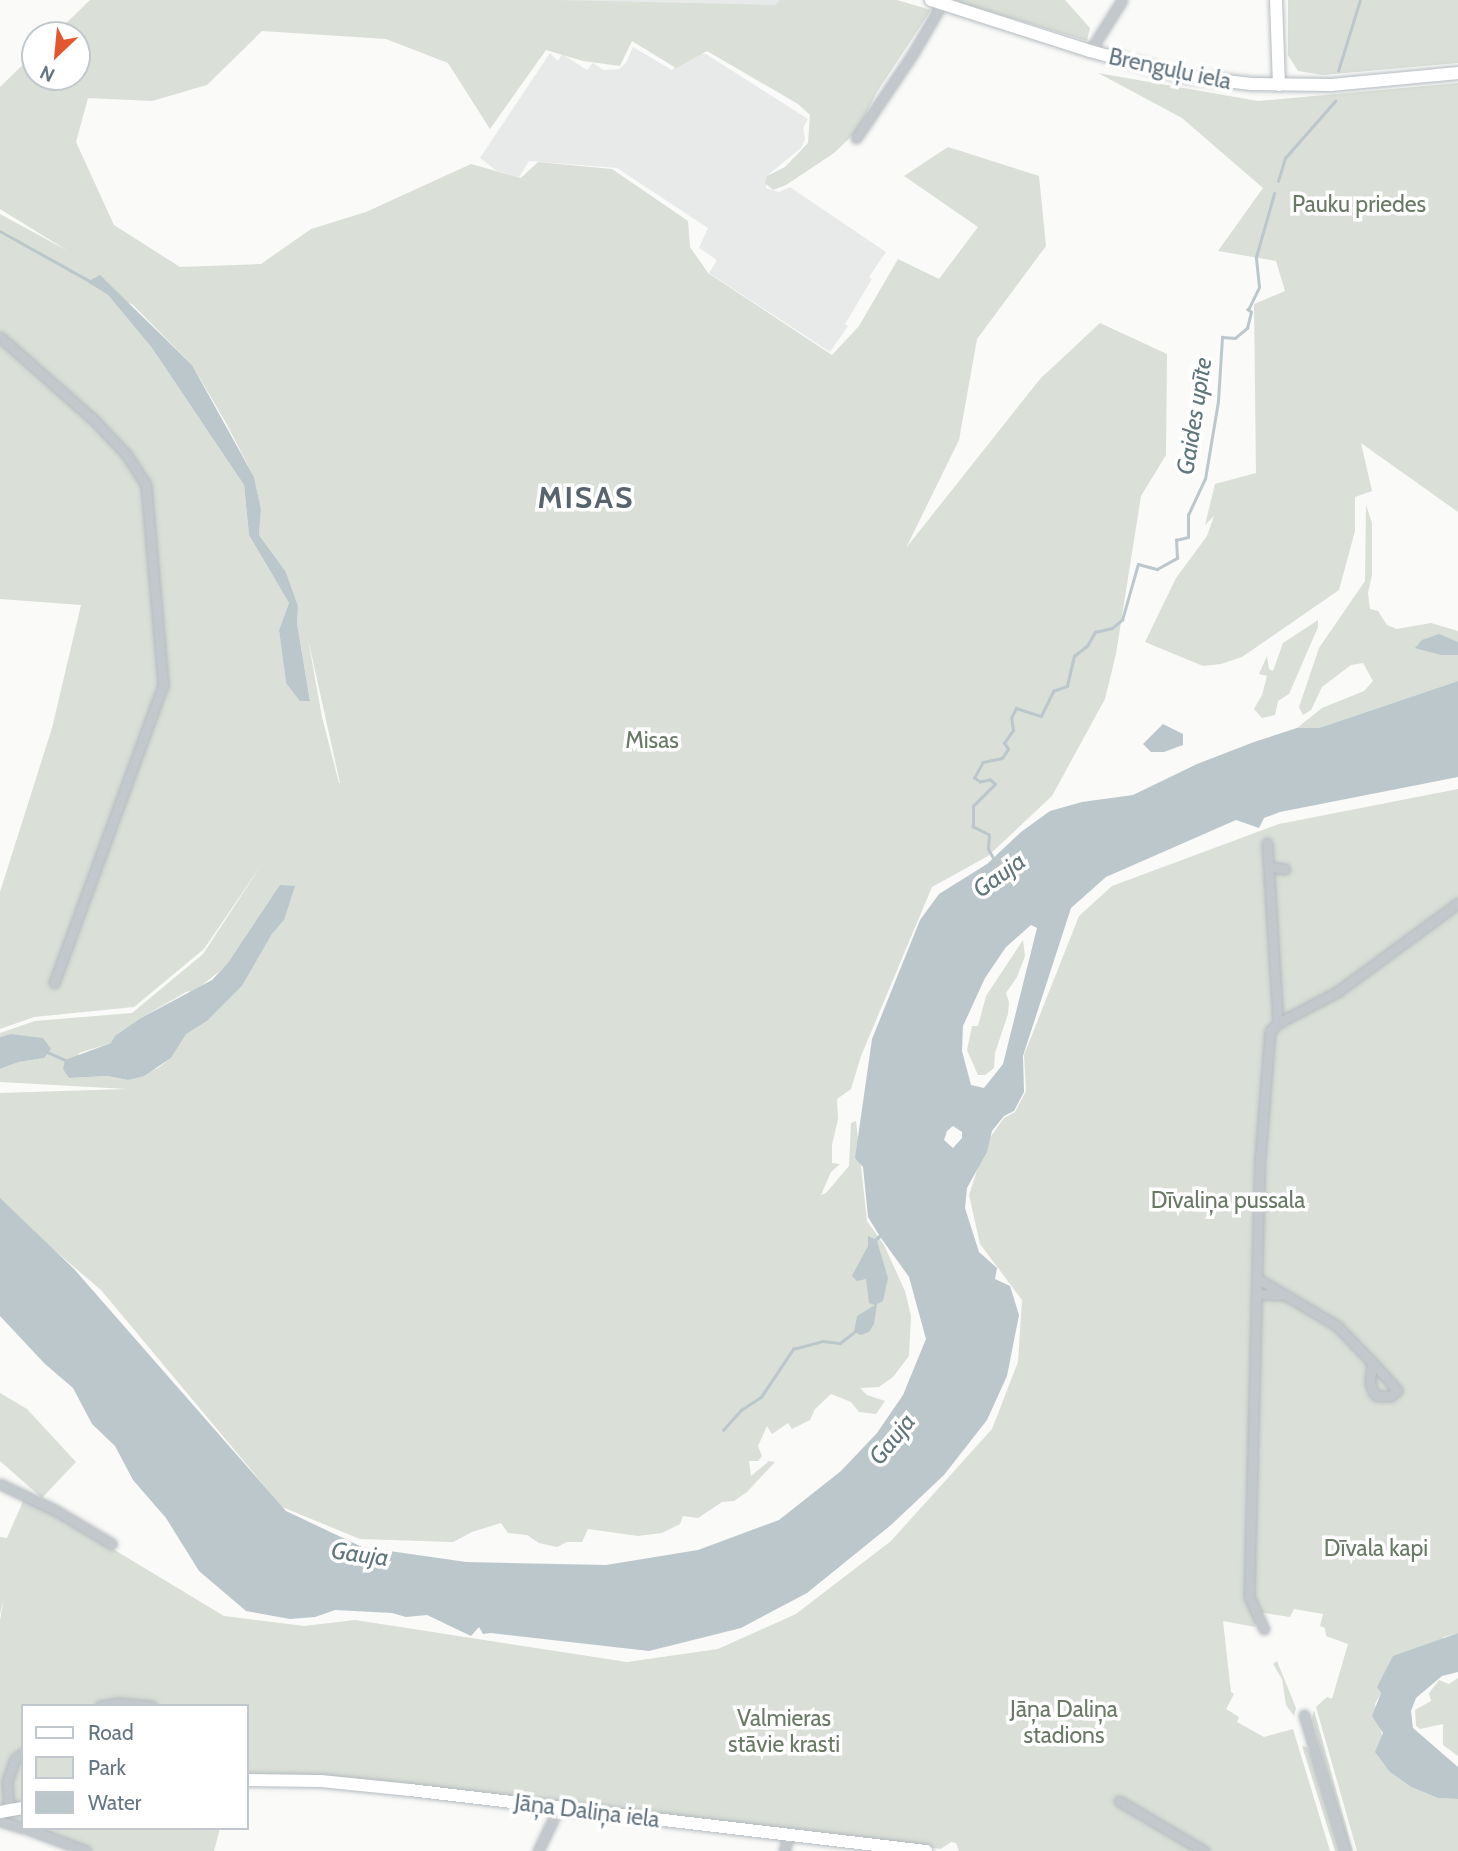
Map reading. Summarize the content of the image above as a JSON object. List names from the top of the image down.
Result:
{
  "streets": {
    "street": ["Brenguļu iela", "Jāņa Daliņa iela"]
  },
  "districts": ["MISAS"],
  "water": ["Gaides upīte", "Gauja"],
  "parks": [
    "Pauku priedes",
    "Misas",
    "Dīvaliņa pussala",
    "Dīvala kapi",
    "Jāņa Daliņa stadions",
    "Valmieras stāvie krasti"
  ],
  "legend": ["Road", "Park", "Water"],
  "north": "bottom left"
}
